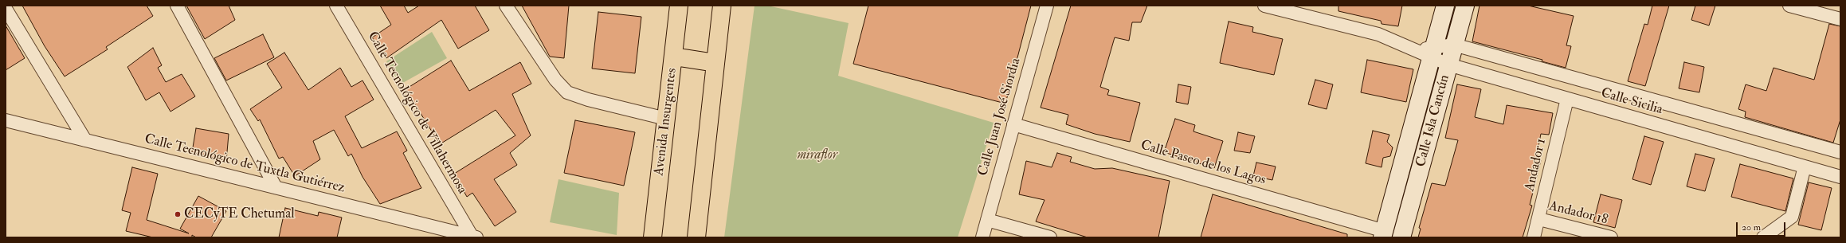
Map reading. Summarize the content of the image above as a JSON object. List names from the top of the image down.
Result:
{
  "streets": {
    "main road": ["Avenida Insurgentes"],
    "street": [
      "Calle Sicilia",
      "Calle Tecnológico de Villahermosa",
      "Calle Juan José Siordia",
      "Calle Isla Cancún",
      "Calle Paseo de los Lagos",
      "Calle Tecnológico de Tuxtla Gutiérrez",
      "Andador 1",
      "Andador 18"
    ]
  },
  "crossings": [
    ["Calle Sicilia", "Calle Isla Cancún"],
    ["Calle Sicilia", "Andador 1"],
    ["Calle Tecnológico de Villahermosa", "Calle Tecnológico de Tuxtla Gutiérrez"],
    ["Calle Juan José Siordia", "Calle Paseo de los Lagos"],
    ["Calle Isla Cancún", "Calle Paseo de los Lagos"],
    ["Andador 1", "Andador 18"]
  ],
  "parks": ["miraflor"],
  "places": ["CECyTE Chetumal"],
  "scale_bar": "20 m"
}
